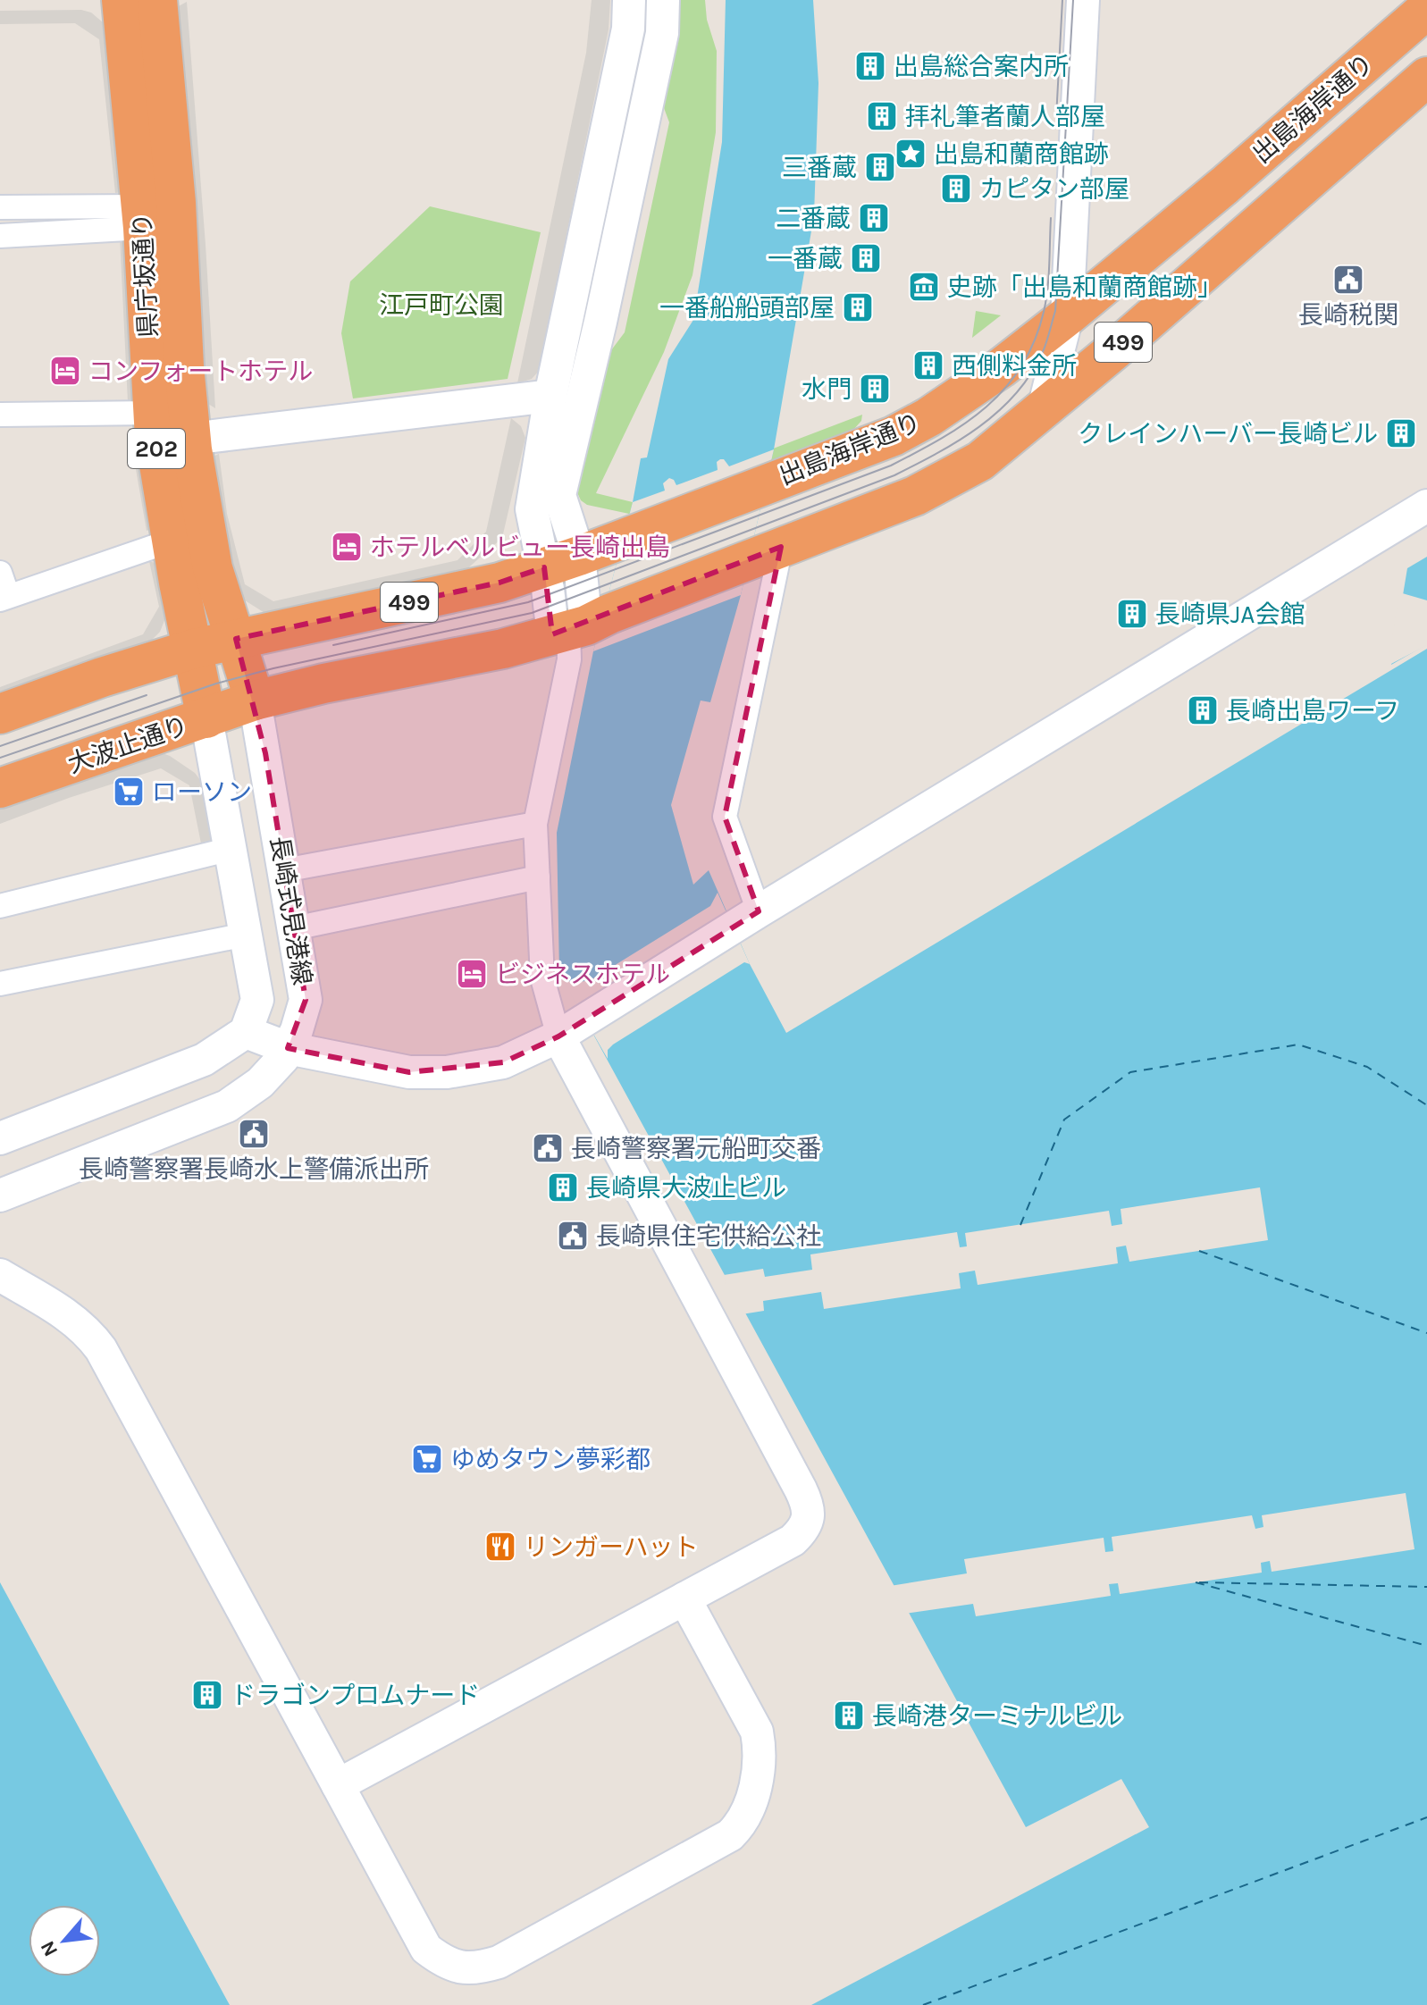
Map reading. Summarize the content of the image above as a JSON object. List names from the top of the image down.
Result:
{
  "streets": {
    "highway": [
      "出島海岸通り",
      "県庁坂通り",
      "499",
      "202",
      "大波止通り"
    ],
    "street": ["長崎式見港線"]
  },
  "crossings": [
    ["出島海岸通り", "県庁坂通り"],
    ["出島海岸通り", "大波止通り"],
    ["出島海岸通り", "長崎式見港線"],
    ["県庁坂通り", "大波止通り"],
    ["県庁坂通り", "長崎式見港線"],
    ["大波止通り", "長崎式見港線"]
  ],
  "parks": ["江戸町公園"],
  "places": {
    "building": [
      "出島総合案内所",
      "拝礼筆者蘭人部屋",
      "三番蔵",
      "カピタン部屋",
      "二番蔵",
      "一番蔵",
      "一番船船頭部屋",
      "西側料金所",
      "水門",
      "クレインハーバー長崎ビル",
      "長崎県JA会館",
      "長崎出島ワーフ",
      "長崎県大波止ビル",
      "ドラゴンプロムナード",
      "長崎港ターミナルビル"
    ],
    "place": ["出島和蘭商館跡"],
    "public building": [
      "長崎税関",
      "長崎警察署長崎水上警備派出所",
      "長崎警察署元船町交番",
      "長崎県住宅供給公社"
    ],
    "museum": ["史跡「出島和蘭商館跡」"],
    "hotel": ["コンフォートホテル", "ホテルベルビュー長崎出島", "ビジネスホテル"],
    "supermarket": ["ローソン", "ゆめタウン夢彩都"],
    "restaurant": ["リンガーハット"]
  },
  "north": "bottom left"
}
